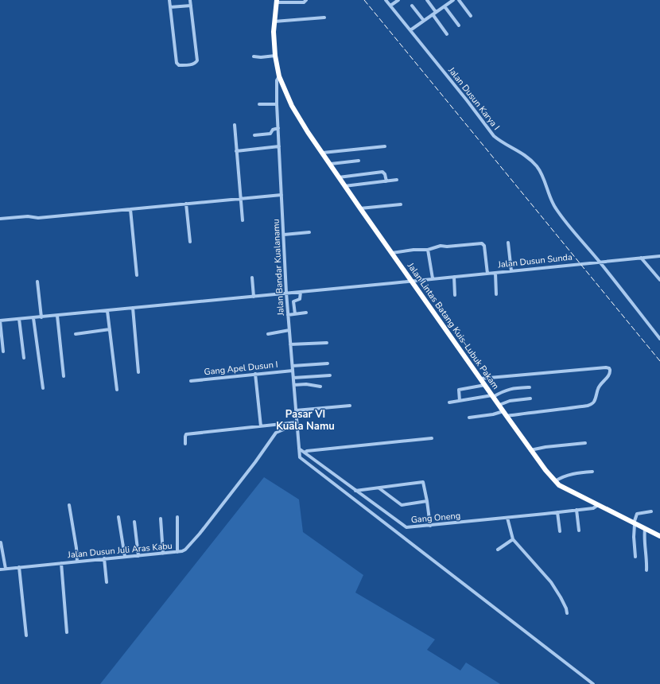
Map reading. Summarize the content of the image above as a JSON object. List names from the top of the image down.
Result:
{
  "streets": {
    "highway": ["Jalan Lintas Batang Kuis–Lubuk Pakam"],
    "street": [
      "Jalan Dusun Karya I",
      "Jalan Dusun Sunda",
      "Jalan Bandar Kualanamu",
      "Gang Apel Dusun I",
      "Gang Oneng",
      "Jalan Dusun Juli Aras Kabu"
    ]
  },
  "crossings": [
    ["Jalan Dusun Karya I", "Jalan Dusun Sunda"],
    ["Jalan Dusun Sunda", "Jalan Bandar Kualanamu"],
    ["Jalan Dusun Sunda", "Jalan Lintas Batang Kuis–Lubuk Pakam"],
    ["Jalan Bandar Kualanamu", "Jalan Lintas Batang Kuis–Lubuk Pakam"],
    ["Jalan Bandar Kualanamu", "Gang Apel Dusun I"],
    ["Jalan Bandar Kualanamu", "Gang Oneng"],
    ["Jalan Bandar Kualanamu", "Jalan Dusun Juli Aras Kabu"],
    ["Jalan Lintas Batang Kuis–Lubuk Pakam", "Gang Oneng"]
  ],
  "districts": ["Pasar VI Kuala Namu"]
}
